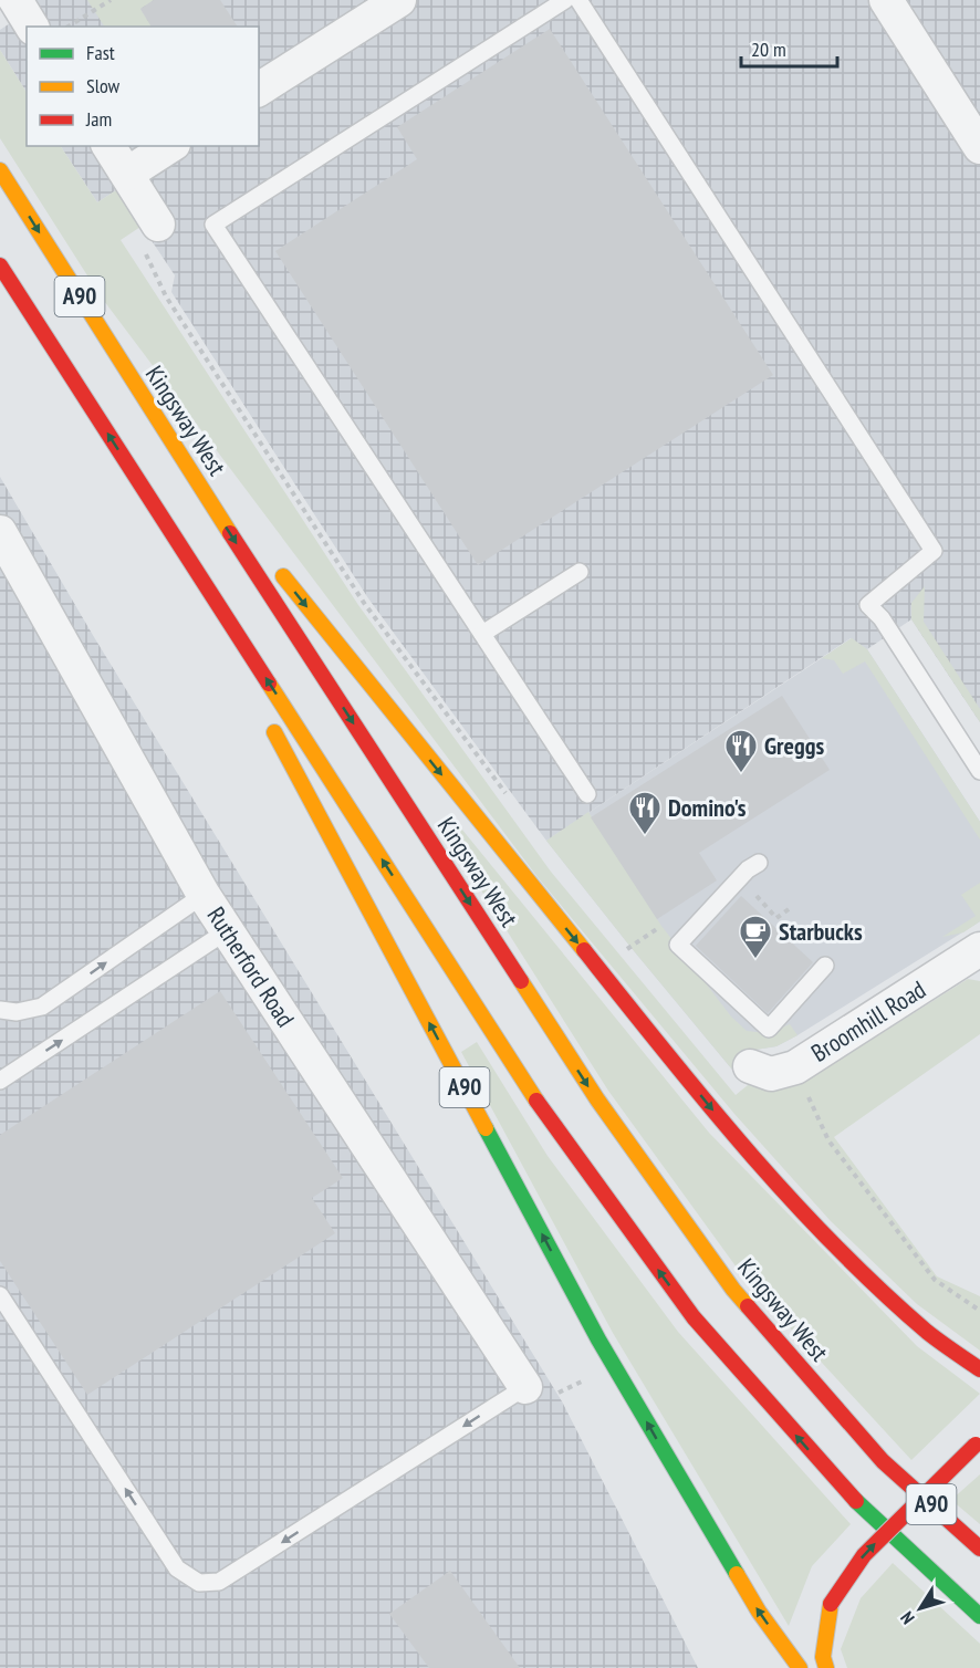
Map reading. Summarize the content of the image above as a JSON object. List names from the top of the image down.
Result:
{
  "streets": {
    "main road": ["A90", "Kingsway West"],
    "street": ["Rutherford Road", "Broomhill Road"]
  },
  "crossings": [
    ["A90", "Kingsway West"]
  ],
  "places": {
    "restaurant": ["Greggs", "Domino's"],
    "cafe": ["Starbucks"]
  },
  "legend": ["Fast", "Slow", "Jam"],
  "scale_bar": "20 m",
  "north": "bottom left"
}
